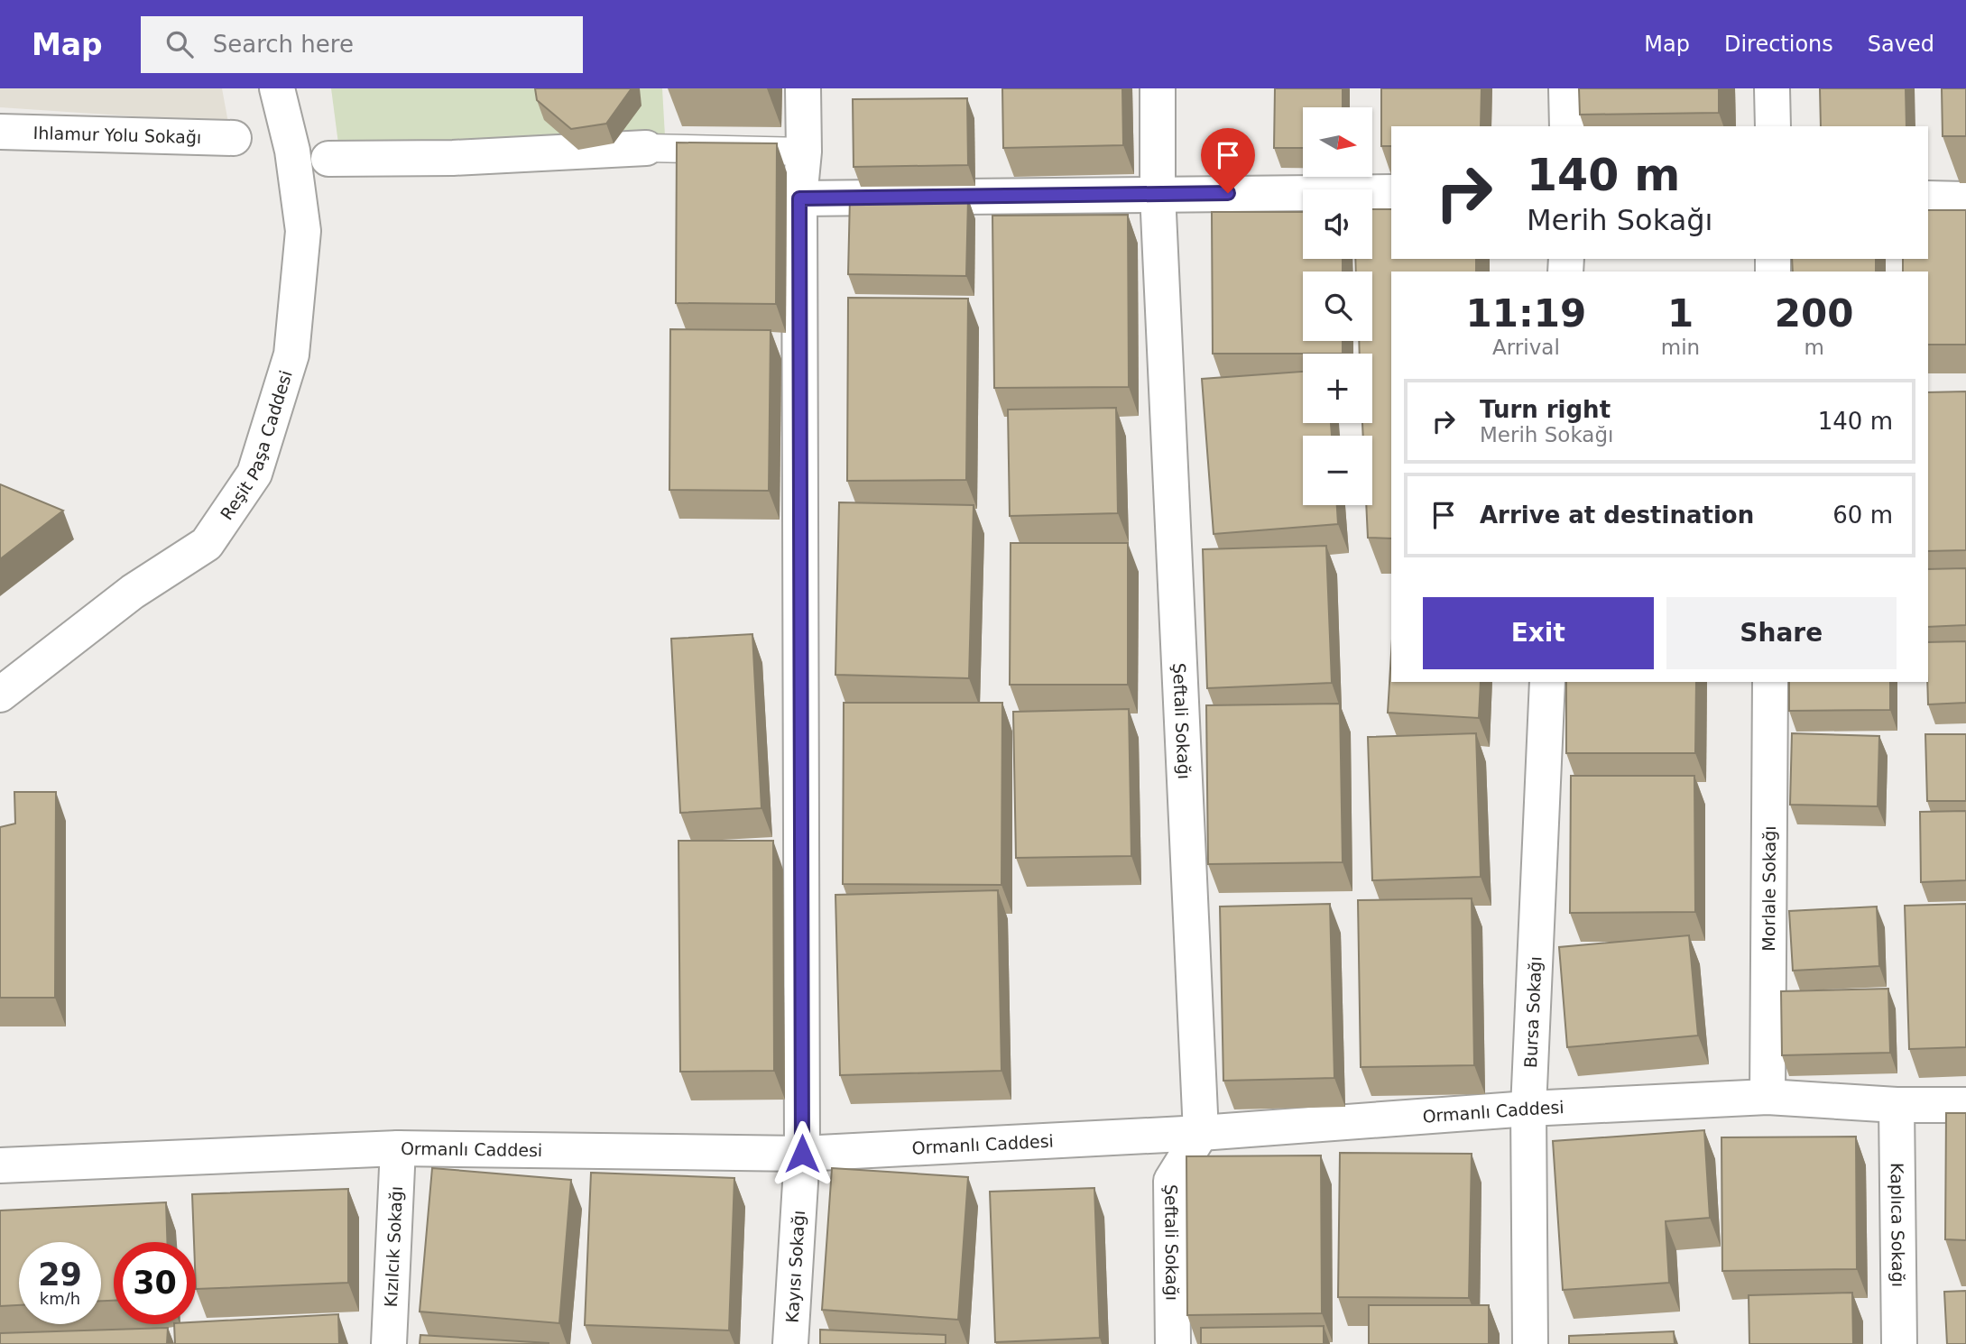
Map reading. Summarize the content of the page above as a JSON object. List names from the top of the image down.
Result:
{
  "streets": {
    "street": [
      "Ihlamur Yolu Sokağı",
      "Reşit Paşa Caddesi",
      "Şeftali Sokağı",
      "Morlale Sokağı",
      "Bursa Sokağı",
      "Ormanlı Caddesi",
      "Kaplıca Sokağı",
      "Kızılcık Sokağı",
      "Kayısı Sokağı"
    ]
  },
  "crossings": [
    ["Şeftali Sokağı", "Ormanlı Caddesi"],
    ["Morlale Sokağı", "Ormanlı Caddesi"],
    ["Bursa Sokağı", "Ormanlı Caddesi"],
    ["Ormanlı Caddesi", "Kaplıca Sokağı"],
    ["Ormanlı Caddesi", "Kızılcık Sokağı"],
    ["Ormanlı Caddesi", "Kayısı Sokağı"]
  ],
  "north": "right",
  "page": {
    "header": "Map",
    "search": "Search here",
    "nav": ["Map", "Directions", "Saved"],
    "map_buttons": ["+", "−"],
    "turn": ["140 m", "Merih Sokağı"],
    "eta": [
      "11:19",
      "Arrival",
      "1",
      "min",
      "200",
      "m"
    ],
    "list": [
      {
        "name": "Turn right",
        "note": "Merih Sokağı",
        "value": "140 m"
      },
      {
        "name": "Arrive at destination",
        "value": "60 m"
      }
    ],
    "buttons": ["Exit", "Share"],
    "speed": "29 km/h",
    "limit": "30"
  }
}
